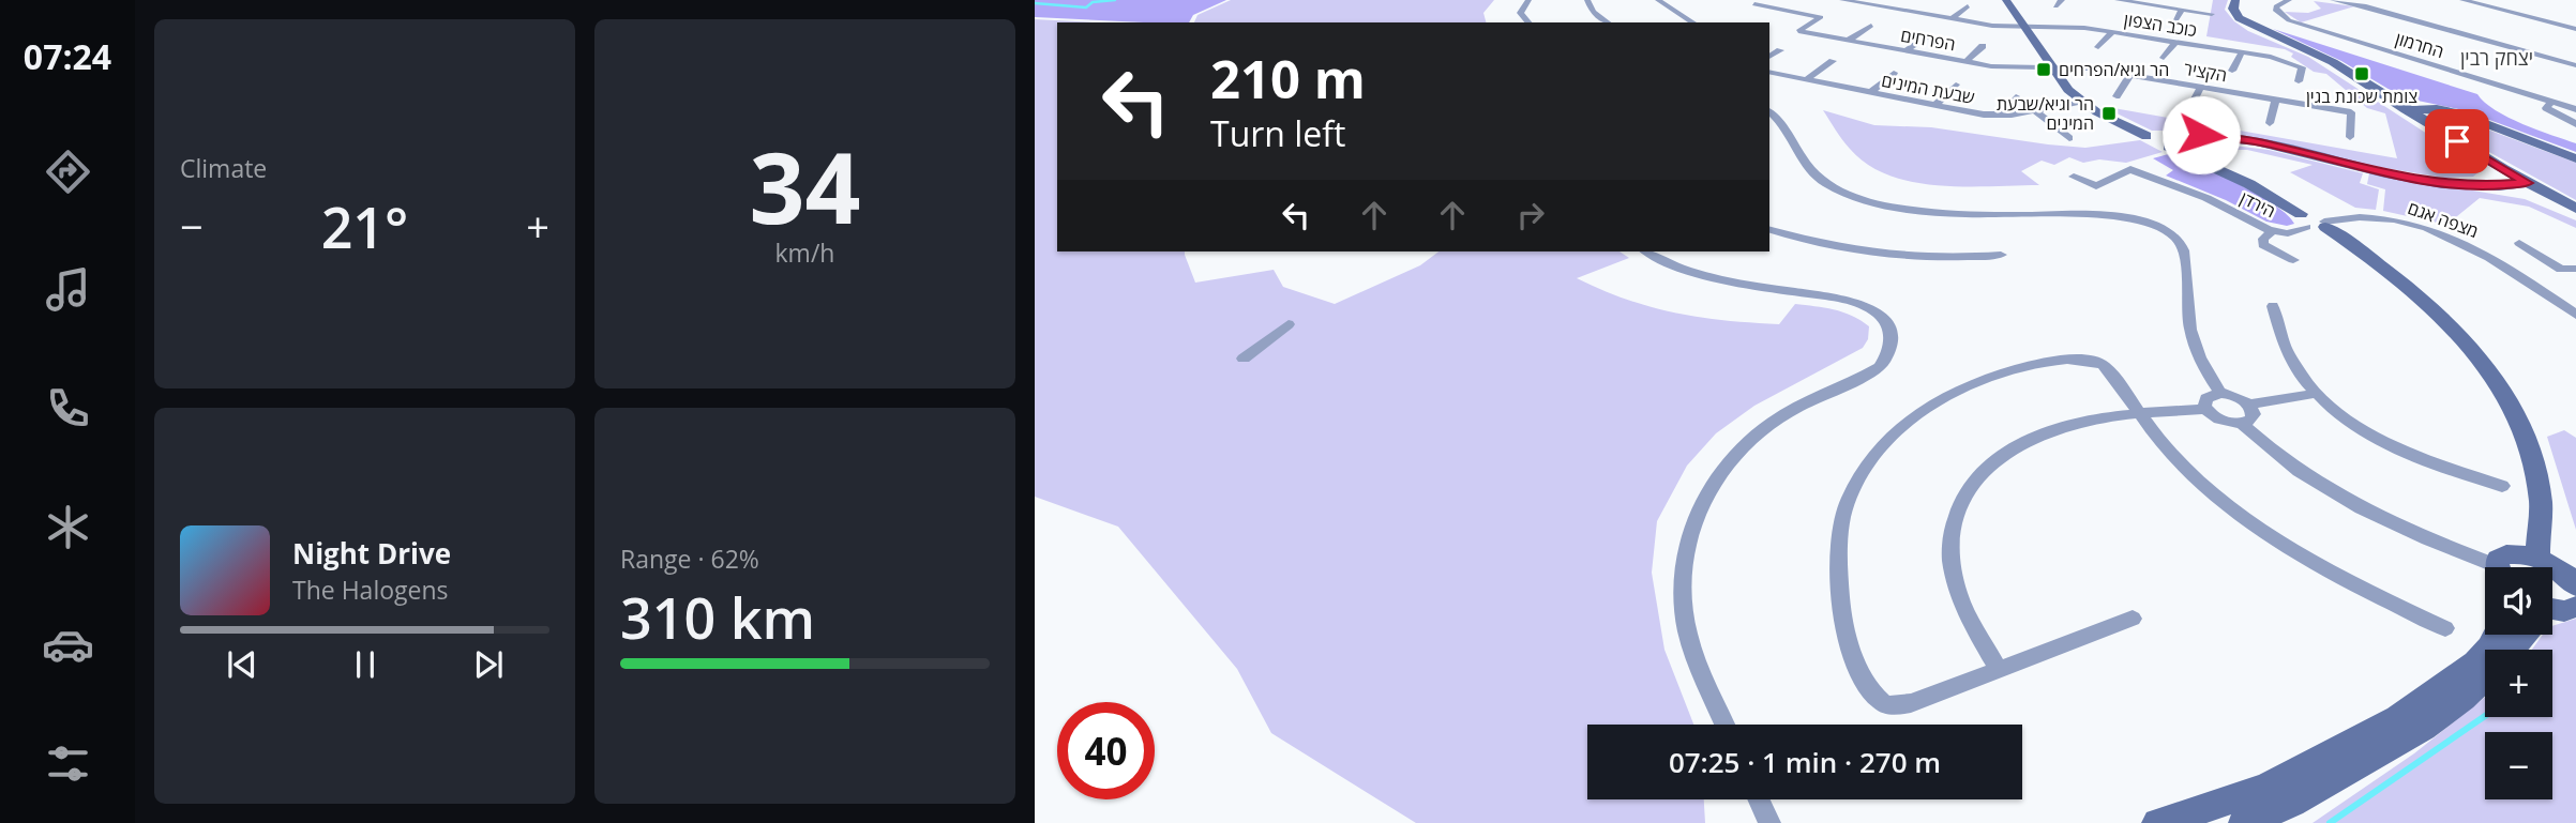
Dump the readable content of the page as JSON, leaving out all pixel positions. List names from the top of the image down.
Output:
{
  "streets": {
    "street": [
      "כוכב הצפון",
      "הפרחים",
      "החרמון",
      "הקציר",
      "שבעת המינים",
      "הירדן",
      "מצפה אגם"
    ]
  },
  "crossings": [
    ["הפרחים", "הקציר"],
    ["הירדן", "מצפה אגם"]
  ],
  "districts": ["יצחק רבין"],
  "places": {
    "transit": ["הר וגיא/הפרחים", "צומת שכונת בגין", "הר וגיא/שבעת המינים"]
  },
  "page": {
    "tabs": "07:24",
    "tile": [
      "Climate",
      ["34", "km/h"],
      ["Range · 62%", "310 km"]
    ],
    "turn": ["210 m", "Turn left"],
    "heat": ["−", "21°", "+"],
    "song": ["Night Drive", "The Halogens"],
    "map_buttons": ["+", "−"],
    "limit": "40",
    "trip": "07:25 · 1 min · 270 m"
  }
}
